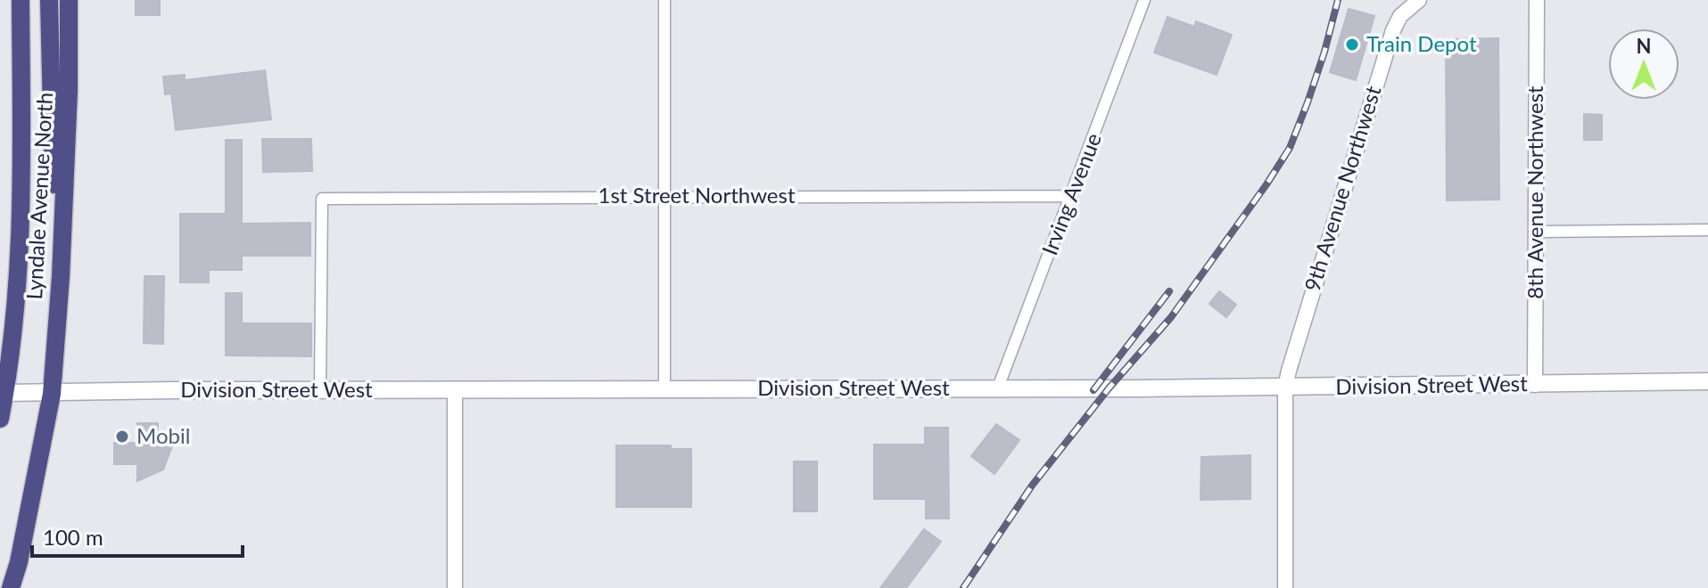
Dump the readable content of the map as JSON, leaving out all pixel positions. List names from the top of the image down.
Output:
{
  "streets": {
    "highway": ["Lyndale Avenue North"],
    "main road": ["Division Street West"],
    "street": [
      "9th Avenue Northwest",
      "8th Avenue Northwest",
      "Irving Avenue",
      "1st Street Northwest"
    ]
  },
  "crossings": [
    ["9th Avenue Northwest", "Division Street West"],
    ["8th Avenue Northwest", "Division Street West"],
    ["Irving Avenue", "1st Street Northwest"],
    ["Irving Avenue", "Division Street West"],
    ["Lyndale Avenue North", "Division Street West"],
    ["1st Street Northwest", "Division Street West"]
  ],
  "places": ["Train Depot", "Mobil"],
  "scale_bar": "100 m",
  "north": "top"
}
